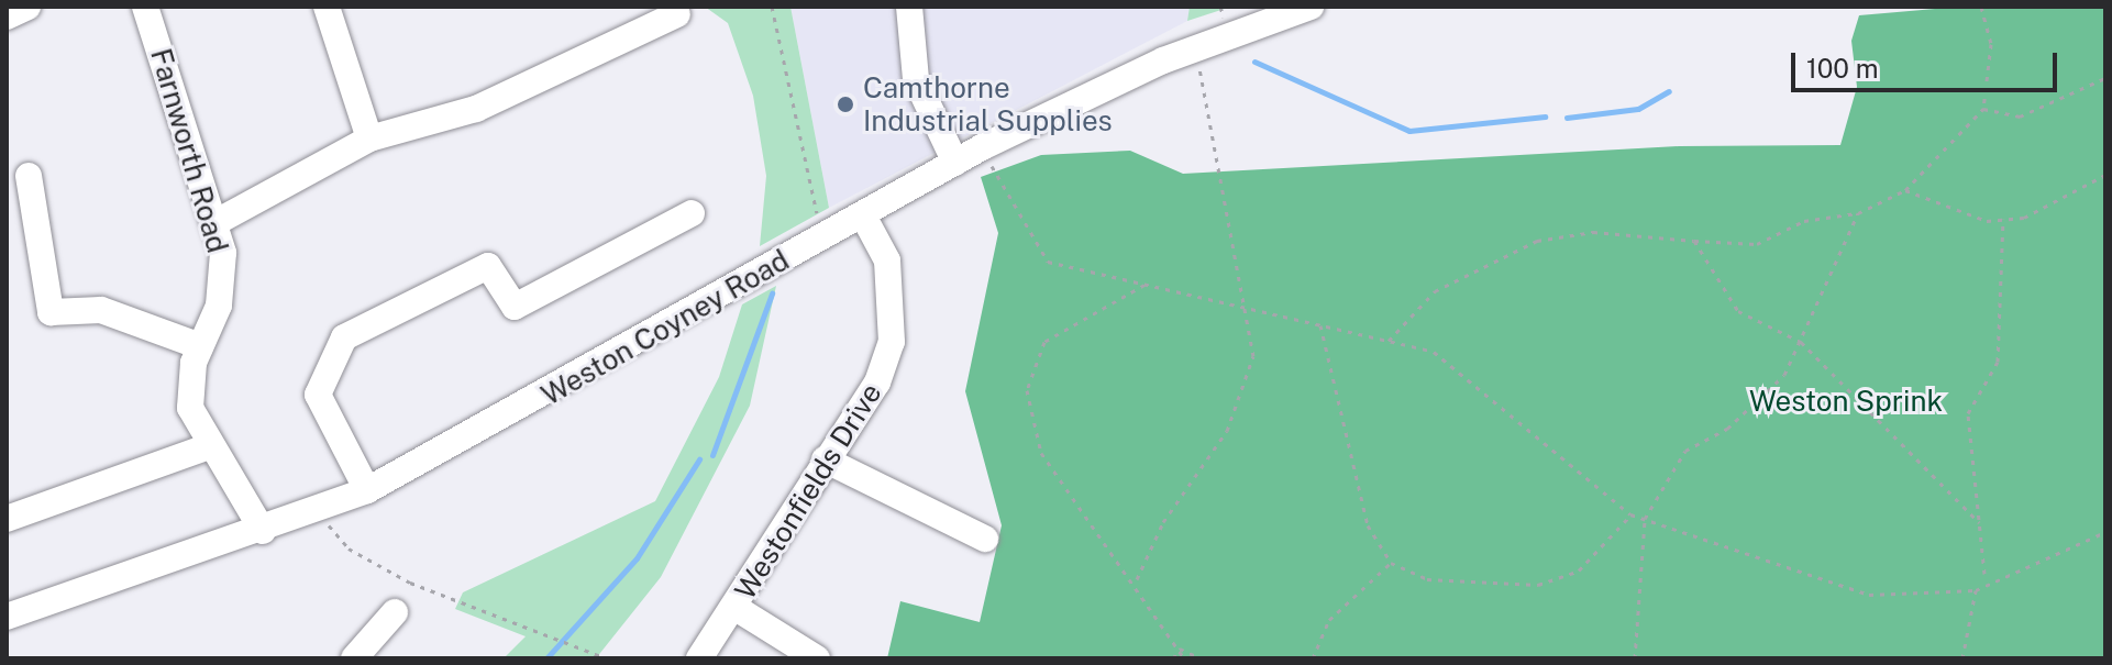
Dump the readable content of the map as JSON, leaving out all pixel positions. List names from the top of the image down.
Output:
{
  "streets": {
    "street": ["Farnworth Road", "Weston Coyney Road", "Westonfields Drive"]
  },
  "crossings": [
    ["Farnworth Road", "Weston Coyney Road"],
    ["Weston Coyney Road", "Westonfields Drive"]
  ],
  "parks": ["Weston Sprink"],
  "places": ["Camthorne Industrial Supplies"],
  "scale_bar": "100 m"
}
